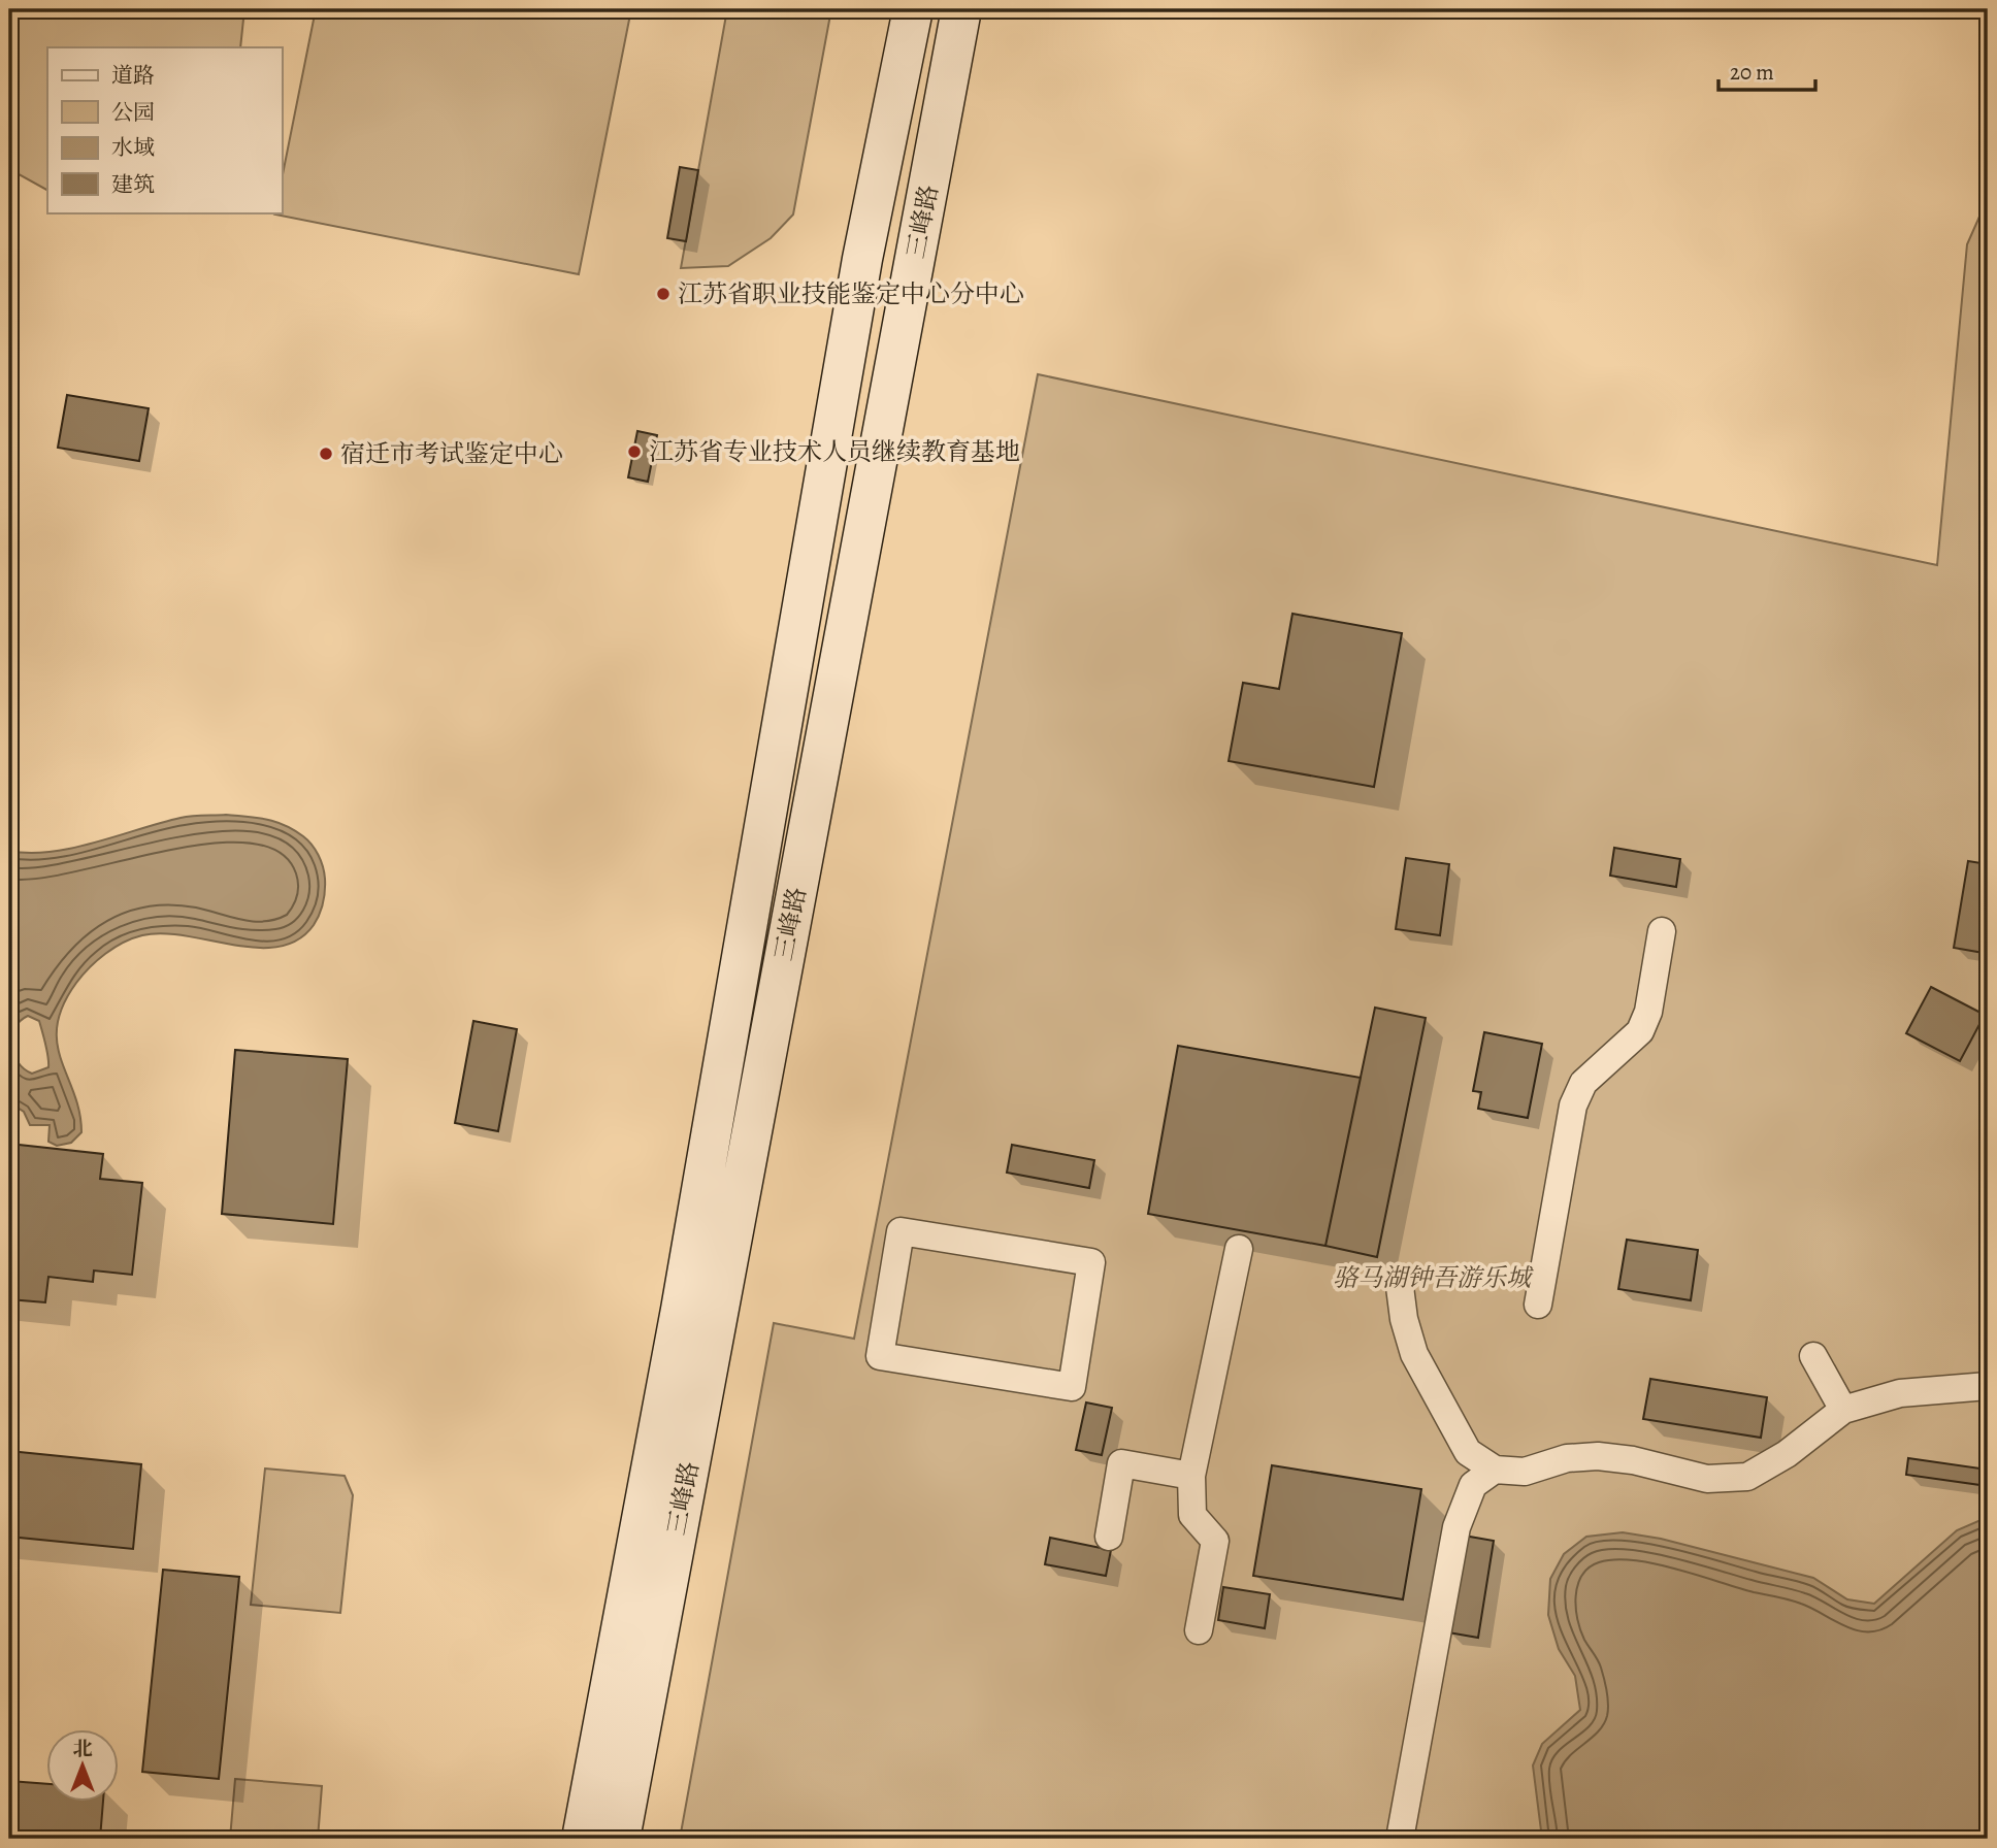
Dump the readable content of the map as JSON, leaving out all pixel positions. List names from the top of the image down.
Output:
{
  "streets": {
    "main road": ["三峰路"]
  },
  "parks": ["骆马湖钟吾游乐城"],
  "places": ["江苏省职业技能鉴定中心分中心", "江苏省专业技术人员继续教育基地", "宿迁市考试鉴定中心"],
  "legend": [
    "道路",
    "公园",
    "水域",
    "建筑"
  ],
  "scale_bar": "20 m",
  "north": "top"
}
